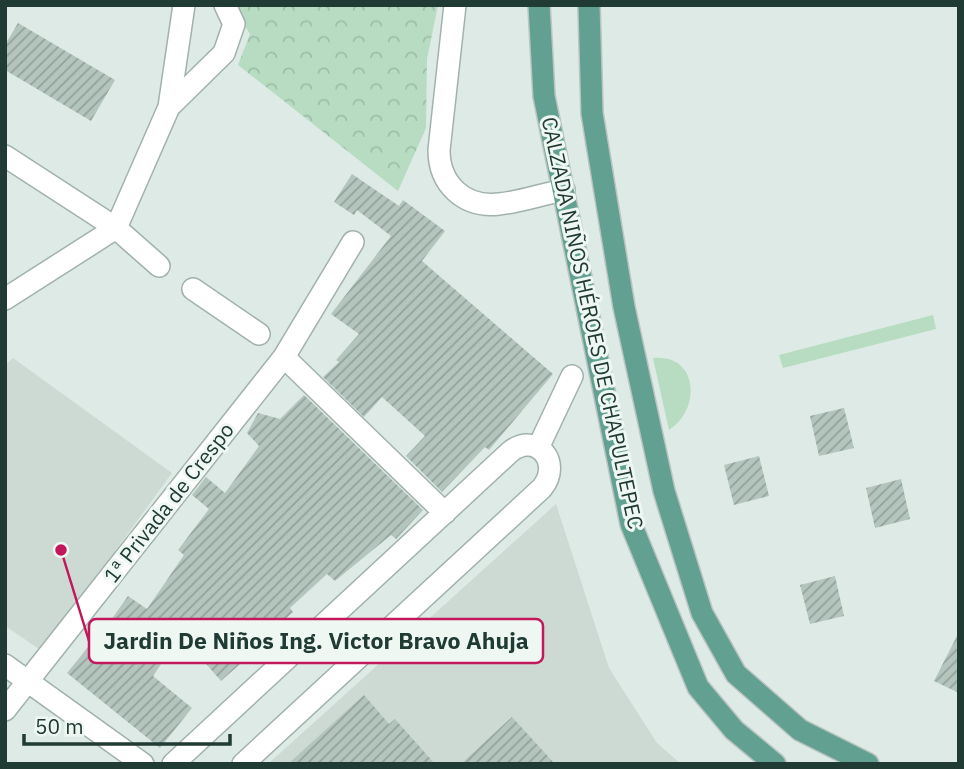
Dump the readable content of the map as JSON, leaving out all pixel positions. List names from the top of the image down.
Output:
{
  "streets": {
    "main road": ["CALZADA NIÑOS HÉROES DE CHAPULTEPEC"],
    "street": ["1ª Privada de Crespo"]
  },
  "places": ["Jardin De Niños Ing. Victor Bravo Ahuja"],
  "scale_bar": "50 m"
}
